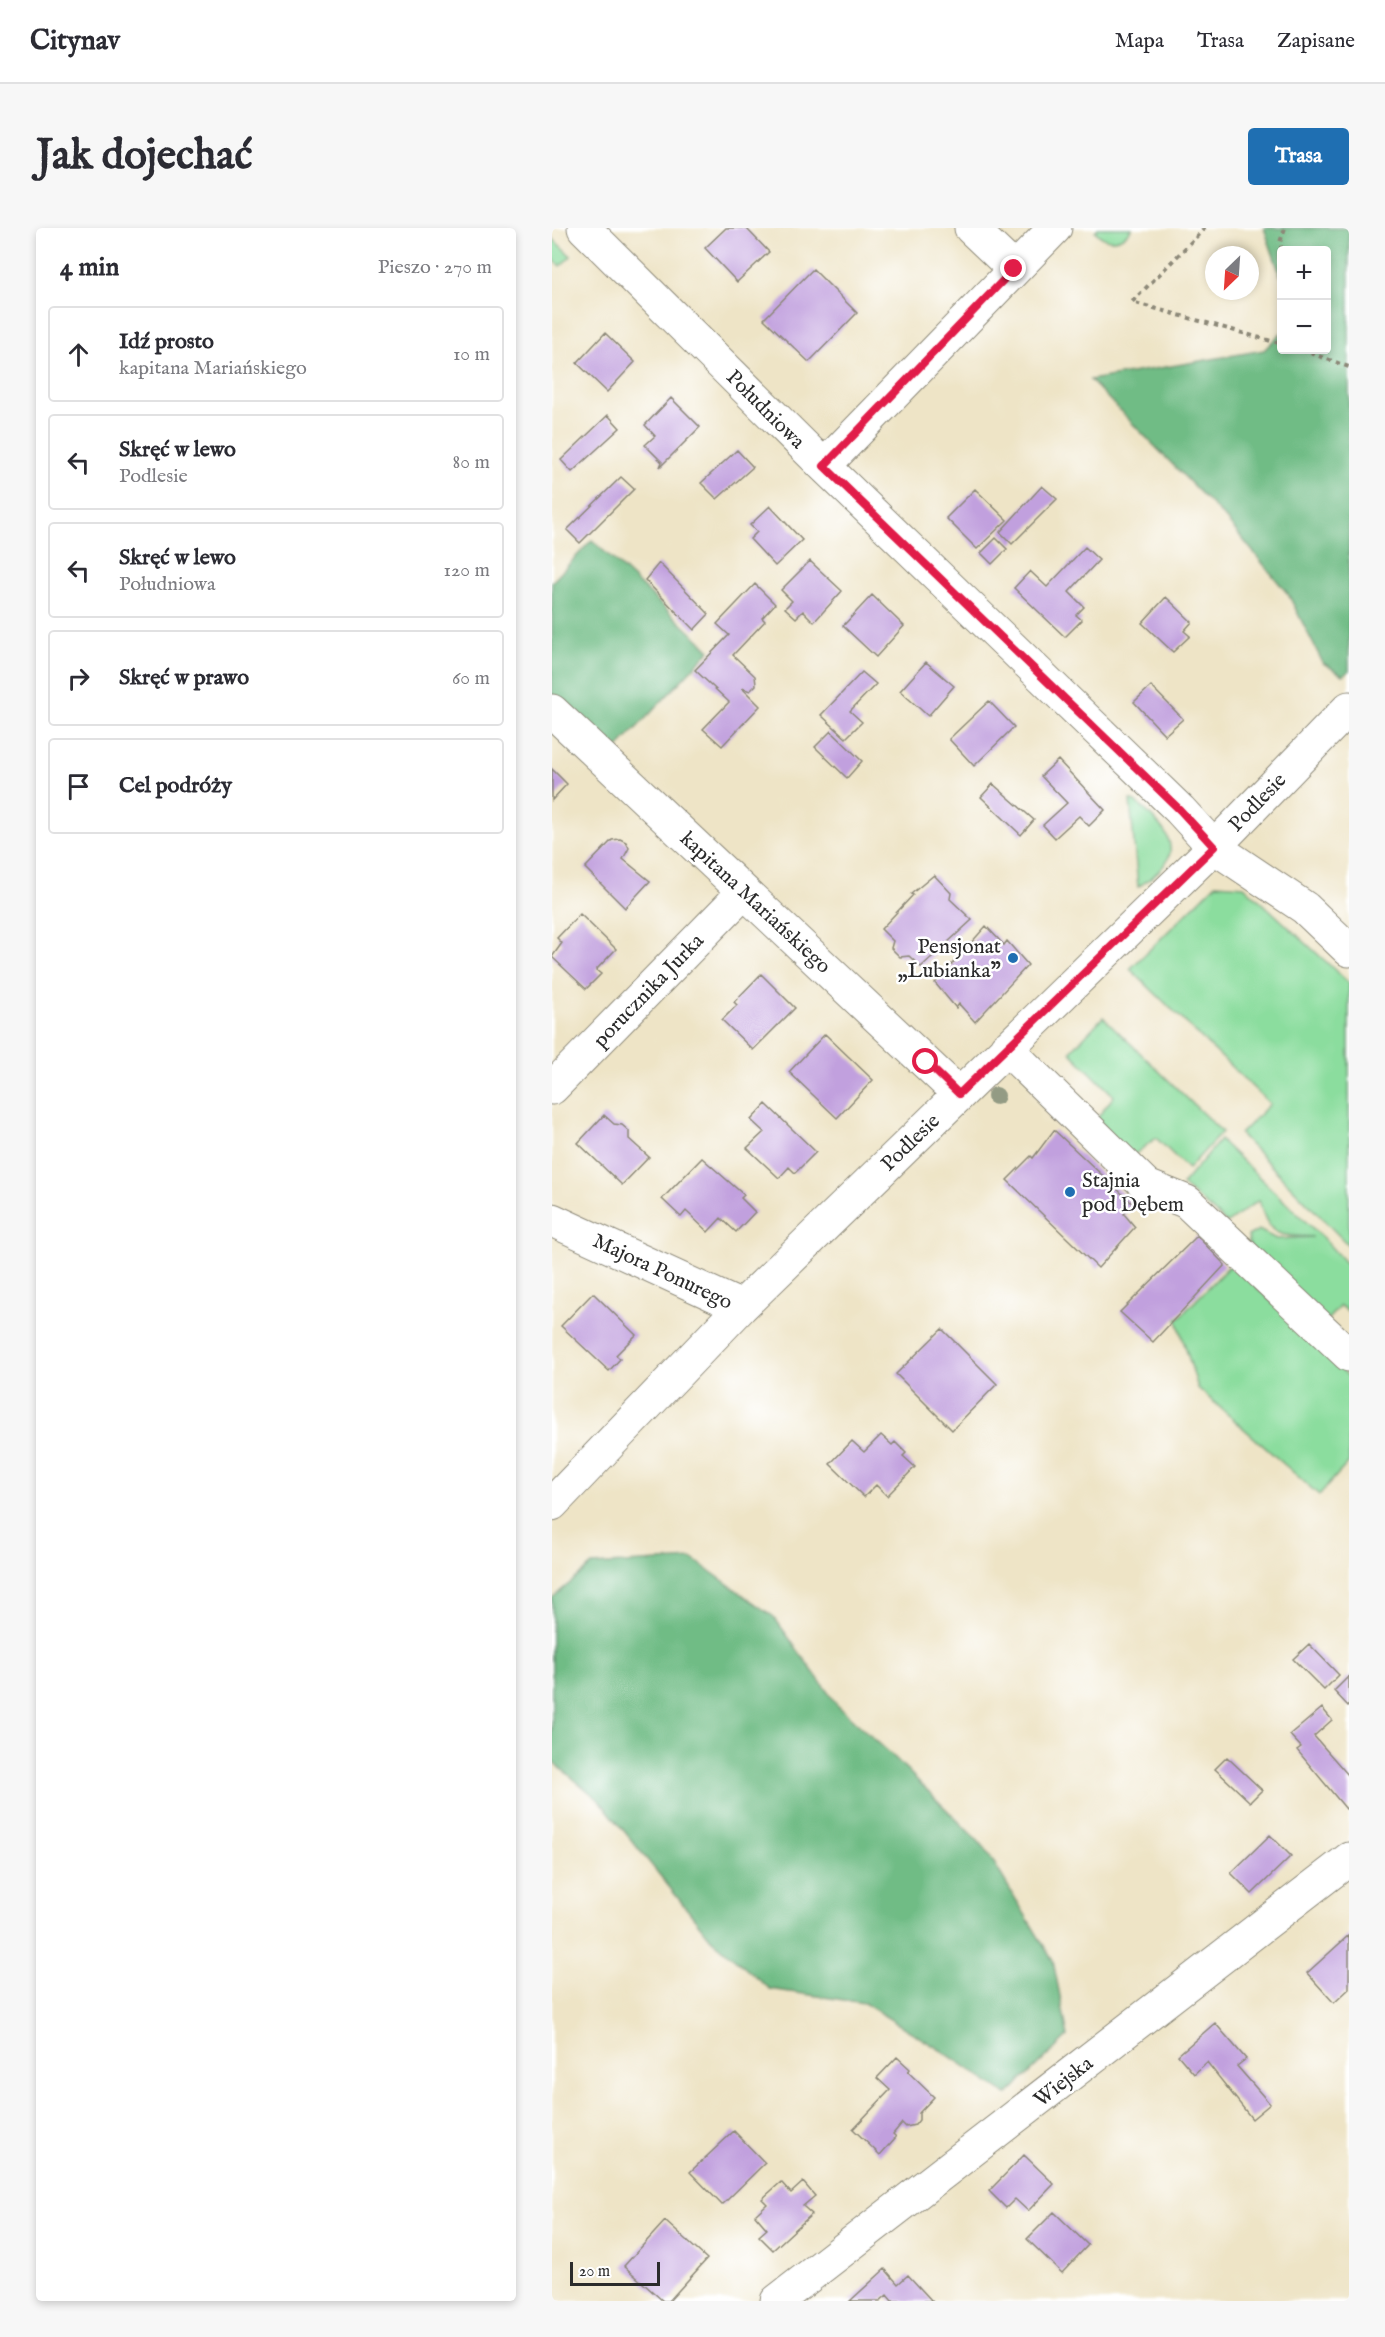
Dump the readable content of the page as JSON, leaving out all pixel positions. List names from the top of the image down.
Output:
{
  "streets": {
    "street": [
      "Południowa",
      "Podlesie",
      "kapitana Mariańskiego",
      "porucznika Jurka",
      "Majora Ponurego",
      "Wiejska"
    ]
  },
  "crossings": [
    ["Południowa", "Podlesie"],
    ["Podlesie", "kapitana Mariańskiego"],
    ["Podlesie", "Majora Ponurego"],
    ["kapitana Mariańskiego", "porucznika Jurka"]
  ],
  "places": ["Pensjonat „Lubianka”", "Stajnia pod Dębem"],
  "scale_bar": "20 m",
  "north": "bottom left",
  "page": {
    "header": "Citynav",
    "nav": ["Mapa", "Trasa", "Zapisane"],
    "buttons": "Trasa",
    "title": "Jak dojechać",
    "heading": ["4 min", "Pieszo · 270 m"],
    "map_buttons": ["+", "−"],
    "list": [
      ["Idź prosto", "kapitana Mariańskiego", "10 m"],
      ["Skręć w lewo", "Podlesie", "80 m"],
      ["Skręć w lewo", "Południowa", "120 m"],
      ["Skręć w prawo", "60 m"],
      "Cel podróży"
    ],
    "scale": "20 m"
  }
}
